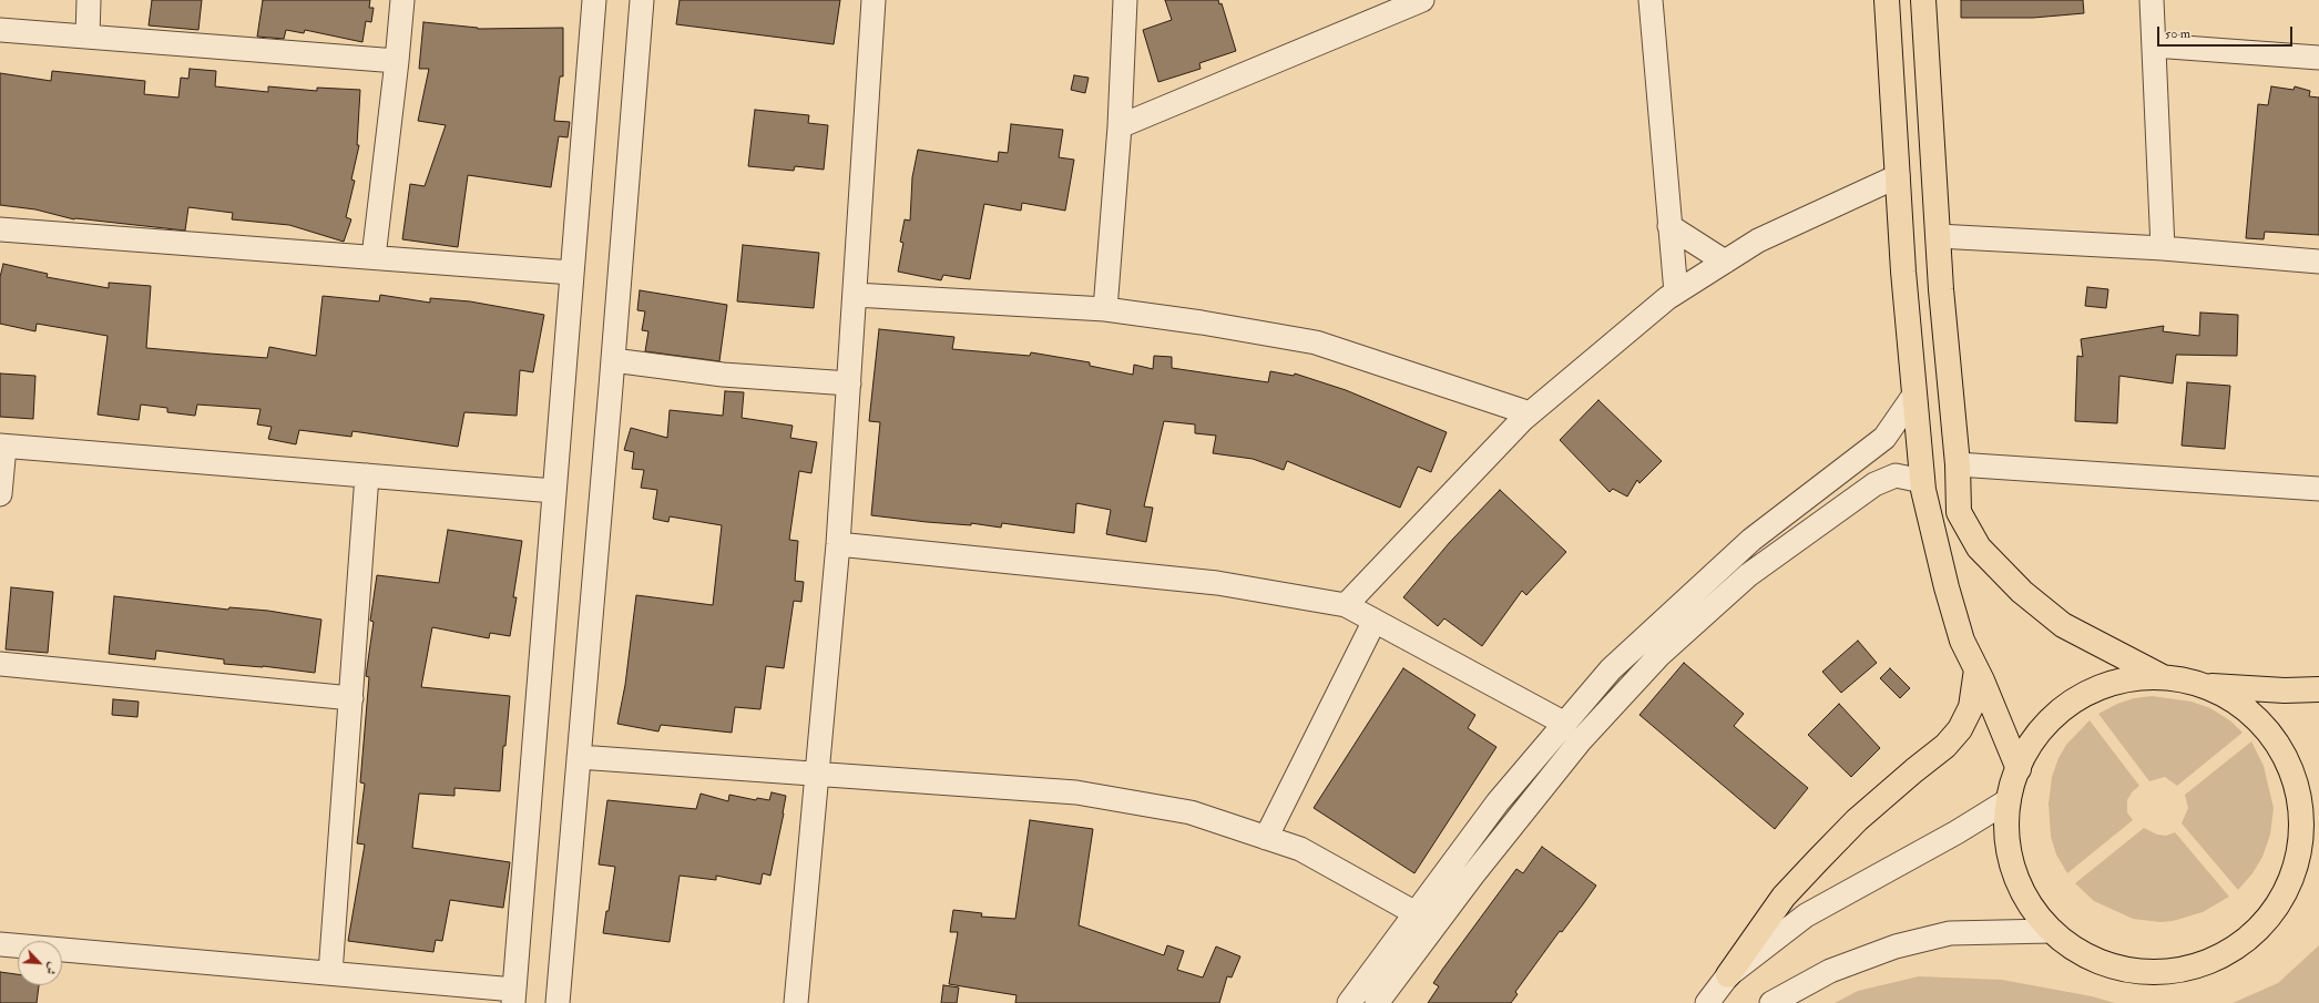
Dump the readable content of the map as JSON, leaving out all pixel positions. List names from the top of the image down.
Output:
{
  "scale_bar": "50 m",
  "north": "bottom right"
}
